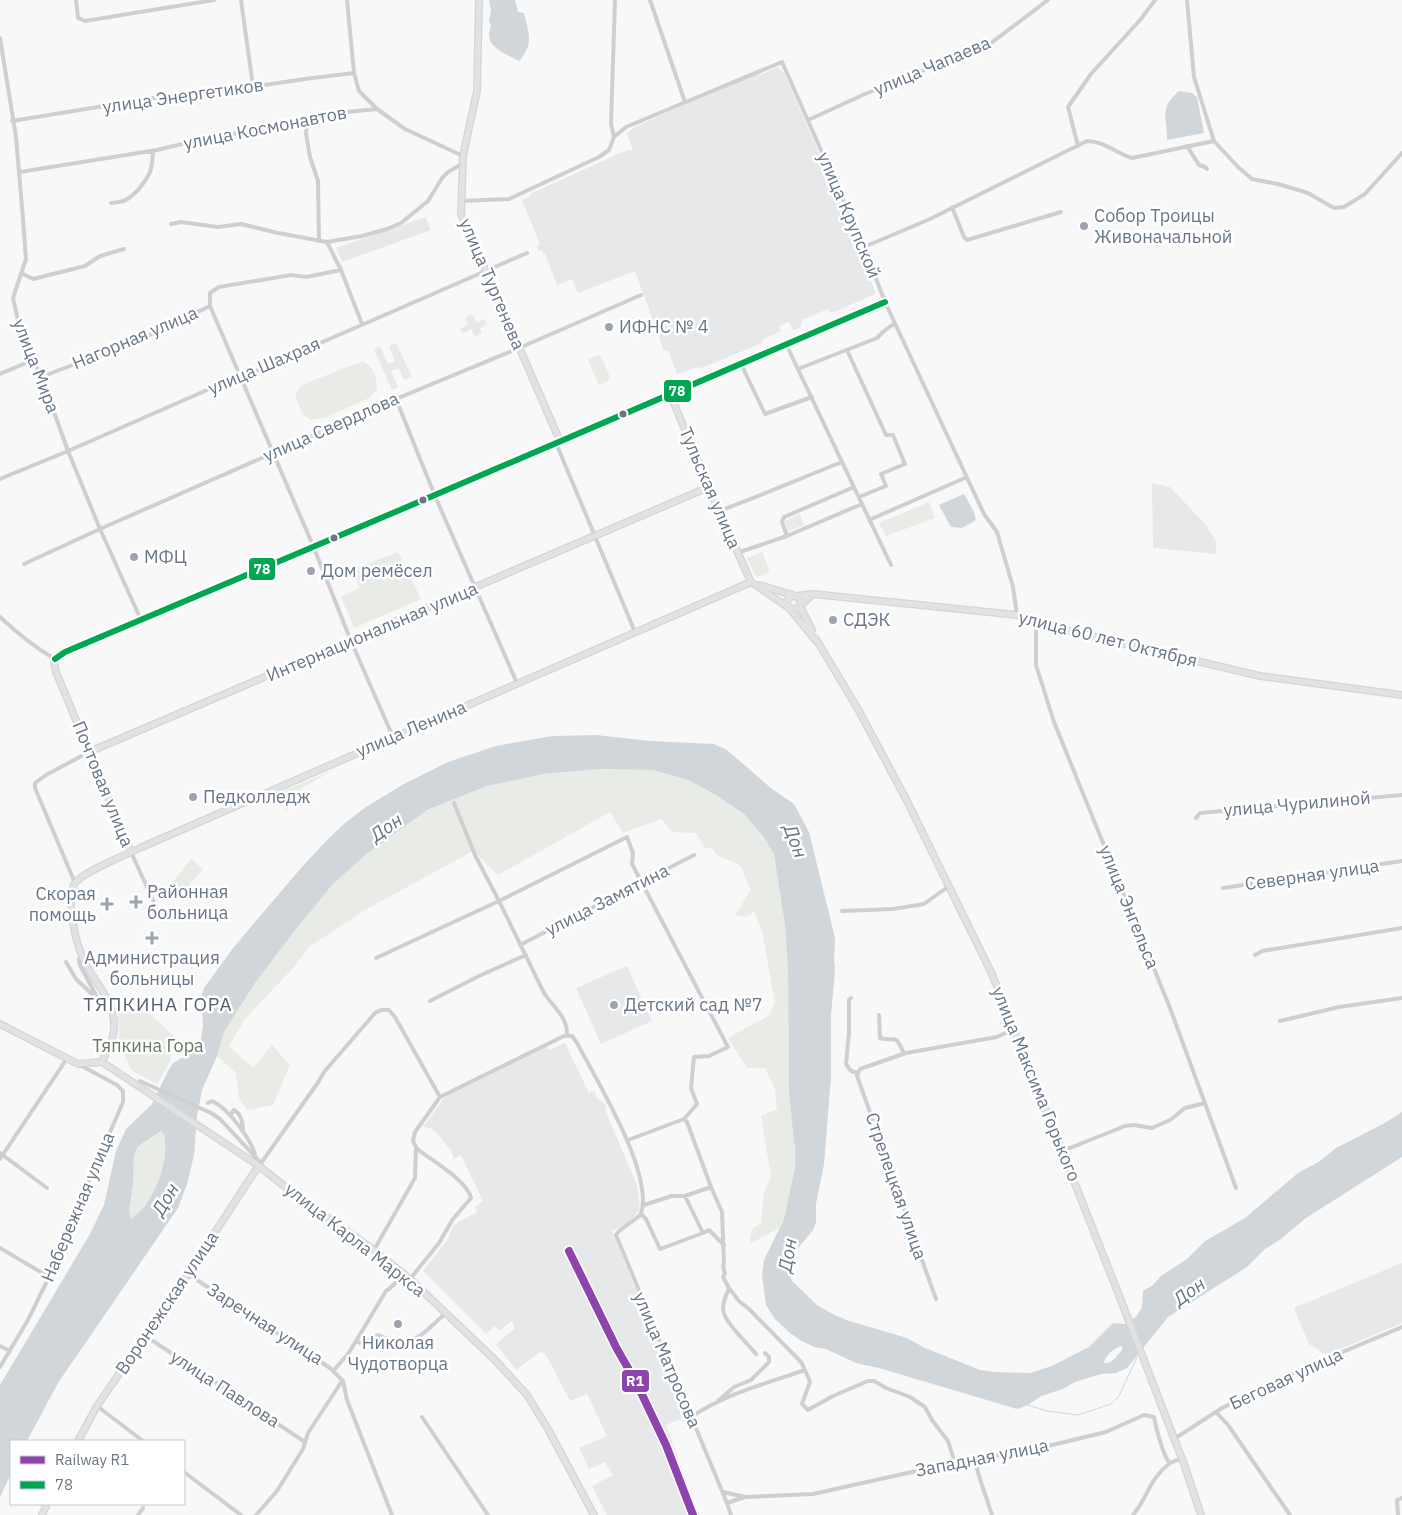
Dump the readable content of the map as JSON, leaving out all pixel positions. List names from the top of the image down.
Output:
{
  "streets": {
    "main road": [
      "улица Тургенева",
      "Тульская улица",
      "Интернациональная улица",
      "улица 60 лет Октября",
      "улица Ленина",
      "Почтовая улица",
      "улица Максима Горького",
      "улица Карла Маркса",
      "Воронежская улица"
    ],
    "street": [
      "улица Чапаева",
      "улица Энергетиков",
      "улица Космонавтов",
      "улица Крупской",
      "Нагорная улица",
      "улица Мира",
      "улица Шахрая",
      "улица Свердлова",
      "улица Чурилиной",
      "Северная улица",
      "улица Замятина",
      "улица Энгельса",
      "Стрелецкая улица",
      "Набережная улица",
      "Заречная улица",
      "улица Матросова",
      "Беговая улица",
      "улица Павлова",
      "Западная улица"
    ]
  },
  "crossings": [
    ["улица Чапаева", "улица Крупской"],
    ["улица Энергетиков", "улица Мира"],
    ["улица Космонавтов", "улица Мира"],
    ["улица Крупской", "улица 60 лет Октября"],
    ["улица Тургенева", "улица Шахрая"],
    ["улица Тургенева", "улица Свердлова"],
    ["улица Тургенева", "Интернациональная улица"],
    ["улица Тургенева", "улица Ленина"],
    ["Нагорная улица", "улица Мира"],
    ["улица Мира", "улица Шахрая"],
    ["улица Мира", "улица Свердлова"],
    ["Тульская улица", "Интернациональная улица"],
    ["Тульская улица", "улица Ленина"],
    ["Интернациональная улица", "улица Ленина"],
    ["Интернациональная улица", "Почтовая улица"],
    ["улица 60 лет Октября", "улица Энгельса"],
    ["улица 60 лет Октября", "улица Максима Горького"],
    ["улица Ленина", "Почтовая улица"],
    ["улица Максима Горького", "Беговая улица"],
    ["улица Карла Маркса", "Воронежская улица"],
    ["Воронежская улица", "Заречная улица"],
    ["Воронежская улица", "улица Павлова"]
  ],
  "districts": ["ТЯПКИНА ГОРА"],
  "water": ["Дон"],
  "parks": ["Тяпкина Гора"],
  "places": {
    "other": [
      "Собор Троицы Живоначальной",
      "ИФНС № 4",
      "МФЦ",
      "Дом ремёсел",
      "СДЭК",
      "Педколледж",
      "Детский сад №7",
      "Николая Чудотворца"
    ],
    "health": ["Районная больница", "Скорая помощь", "Администрация больницы"]
  },
  "lines": ["transit line 78", "rail line R1"],
  "legend": ["Railway R1", "78"]
}
